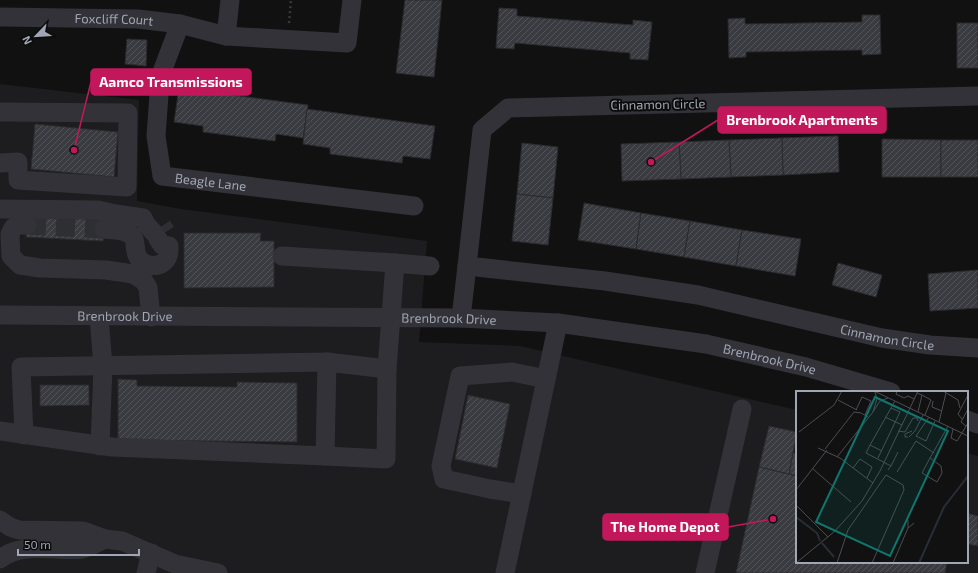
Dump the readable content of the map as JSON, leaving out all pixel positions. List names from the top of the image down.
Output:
{
  "streets": {
    "street": [
      "Foxcliff Court",
      "Cinnamon Circle",
      "Beagle Lane",
      "Brenbrook Drive"
    ]
  },
  "crossings": [
    ["Foxcliff Court", "Beagle Lane"],
    ["Cinnamon Circle", "Brenbrook Drive"]
  ],
  "places": ["Aamco Transmissions", "Brenbrook Apartments", "The Home Depot"],
  "scale_bar": "50 m",
  "north": "bottom left"
}
